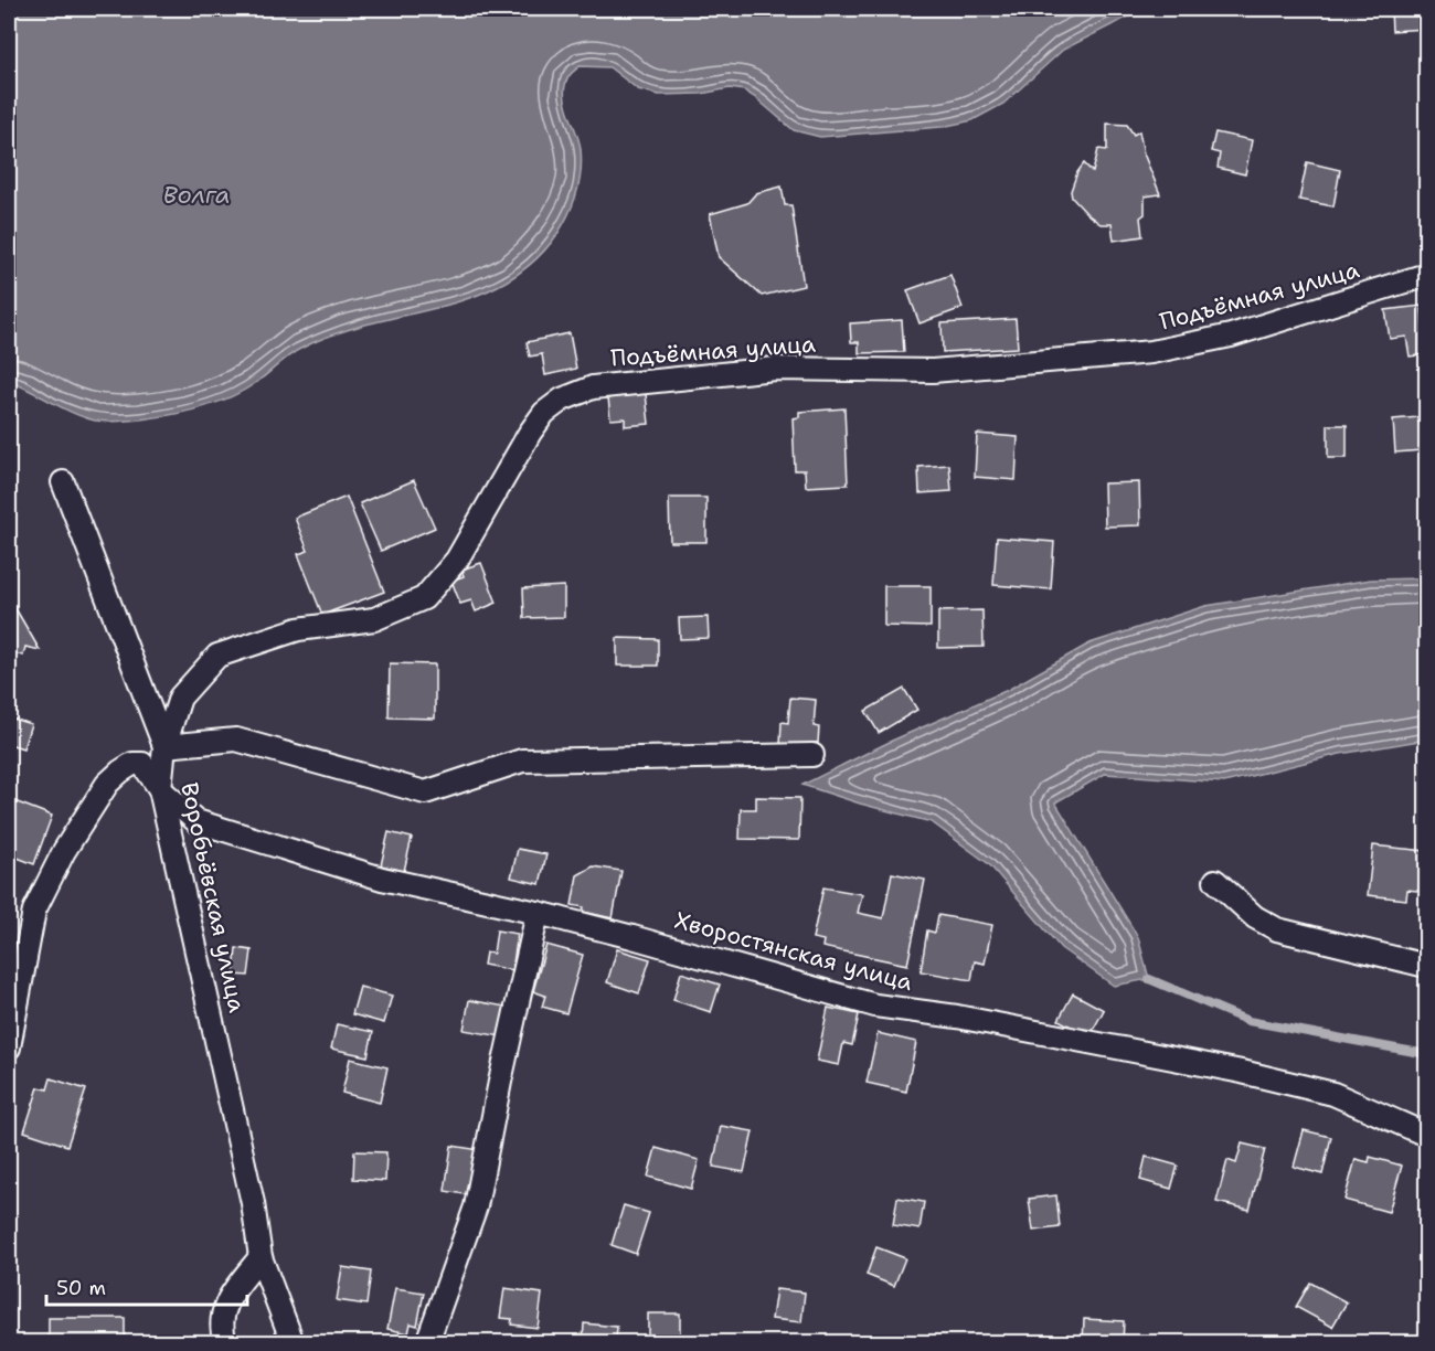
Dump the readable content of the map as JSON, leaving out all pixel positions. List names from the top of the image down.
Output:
{
  "streets": {
    "street": ["Подъёмная улица", "Воробьёвская улица", "Хворостянская улица"]
  },
  "crossings": [
    ["Подъёмная улица", "Воробьёвская улица"],
    ["Воробьёвская улица", "Хворостянская улица"]
  ],
  "water": ["Волга"],
  "scale_bar": "50 m"
}
